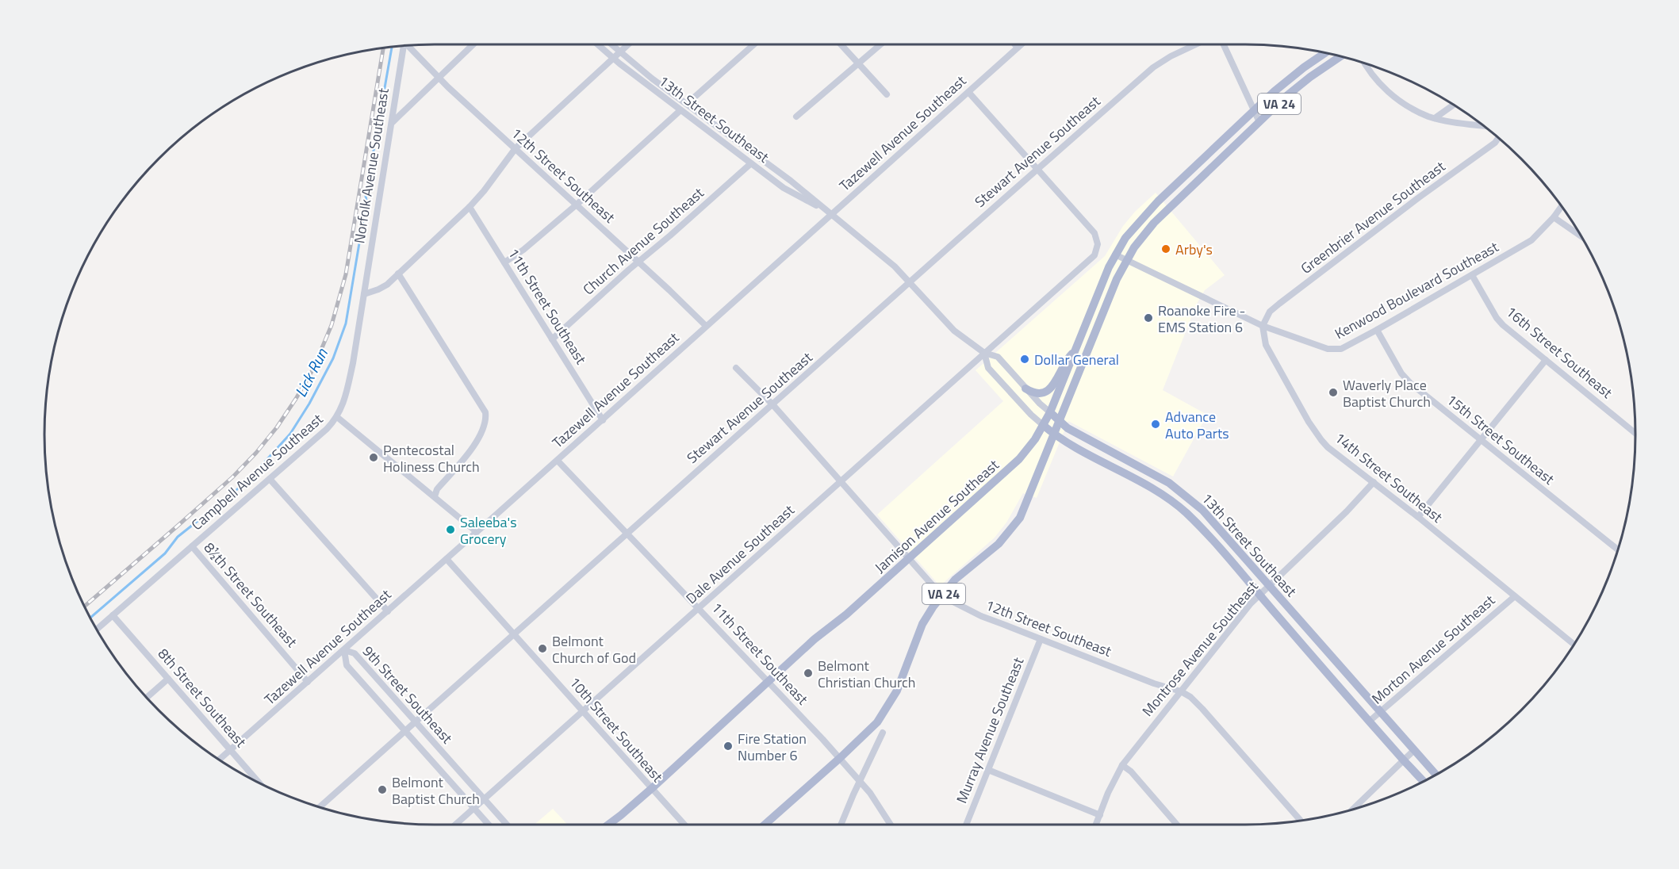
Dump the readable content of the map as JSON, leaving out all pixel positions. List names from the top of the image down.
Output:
{
  "streets": {
    "main road": ["VA 24", "13th Street Southeast", "Jamison Avenue Southeast"],
    "street": [
      "Tazewell Avenue Southeast",
      "Stewart Avenue Southeast",
      "Norfolk Avenue Southeast",
      "12th Street Southeast",
      "Greenbrier Avenue Southeast",
      "Church Avenue Southeast",
      "Kenwood Boulevard Southeast",
      "11th Street Southeast",
      "16th Street Southeast",
      "15th Street Southeast",
      "Campbell Avenue Southeast",
      "14th Street Southeast",
      "Dale Avenue Southeast",
      "8½th Street Southeast",
      "Montrose Avenue Southeast",
      "Morton Avenue Southeast",
      "9th Street Southeast",
      "8th Street Southeast",
      "10th Street Southeast",
      "Murray Avenue Southeast"
    ]
  },
  "crossings": [
    ["VA 24", "13th Street Southeast"],
    ["VA 24", "12th Street Southeast"],
    ["VA 24", "11th Street Southeast"],
    ["VA 24", "Jamison Avenue Southeast"],
    ["13th Street Southeast", "Tazewell Avenue Southeast"],
    ["13th Street Southeast", "Stewart Avenue Southeast"],
    ["13th Street Southeast", "Church Avenue Southeast"],
    ["13th Street Southeast", "Jamison Avenue Southeast"],
    ["13th Street Southeast", "Dale Avenue Southeast"],
    ["13th Street Southeast", "Montrose Avenue Southeast"],
    ["13th Street Southeast", "Morton Avenue Southeast"],
    ["Tazewell Avenue Southeast", "12th Street Southeast"],
    ["Tazewell Avenue Southeast", "11th Street Southeast"],
    ["Tazewell Avenue Southeast", "8½th Street Southeast"],
    ["Tazewell Avenue Southeast", "9th Street Southeast"],
    ["Tazewell Avenue Southeast", "8th Street Southeast"],
    ["Tazewell Avenue Southeast", "10th Street Southeast"],
    ["Stewart Avenue Southeast", "12th Street Southeast"],
    ["Stewart Avenue Southeast", "11th Street Southeast"],
    ["Stewart Avenue Southeast", "Dale Avenue Southeast"],
    ["Stewart Avenue Southeast", "9th Street Southeast"],
    ["Stewart Avenue Southeast", "10th Street Southeast"],
    ["Norfolk Avenue Southeast", "Campbell Avenue Southeast"],
    ["12th Street Southeast", "Church Avenue Southeast"],
    ["12th Street Southeast", "Jamison Avenue Southeast"],
    ["12th Street Southeast", "Dale Avenue Southeast"],
    ["12th Street Southeast", "Montrose Avenue Southeast"],
    ["12th Street Southeast", "Murray Avenue Southeast"],
    ["Greenbrier Avenue Southeast", "Kenwood Boulevard Southeast"],
    ["Greenbrier Avenue Southeast", "14th Street Southeast"],
    ["Church Avenue Southeast", "11th Street Southeast"],
    ["Kenwood Boulevard Southeast", "16th Street Southeast"],
    ["Kenwood Boulevard Southeast", "15th Street Southeast"],
    ["Kenwood Boulevard Southeast", "14th Street Southeast"],
    ["11th Street Southeast", "Jamison Avenue Southeast"],
    ["11th Street Southeast", "Dale Avenue Southeast"],
    ["Campbell Avenue Southeast", "8½th Street Southeast"],
    ["Campbell Avenue Southeast", "8th Street Southeast"],
    ["14th Street Southeast", "Montrose Avenue Southeast"],
    ["14th Street Southeast", "Morton Avenue Southeast"],
    ["Jamison Avenue Southeast", "10th Street Southeast"],
    ["Dale Avenue Southeast", "9th Street Southeast"],
    ["Dale Avenue Southeast", "10th Street Southeast"]
  ],
  "water": ["Lick Run"],
  "places": [
    "Arby's",
    "Roanoke Fire - EMS Station 6",
    "Dollar General",
    "Waverly Place Baptist Church",
    "Advance Auto Parts",
    "Pentecostal Holiness Church",
    "Saleeba's Grocery",
    "Belmont Church of God",
    "Belmont Christian Church",
    "Fire Station Number 6",
    "Belmont Baptist Church"
  ]
}
